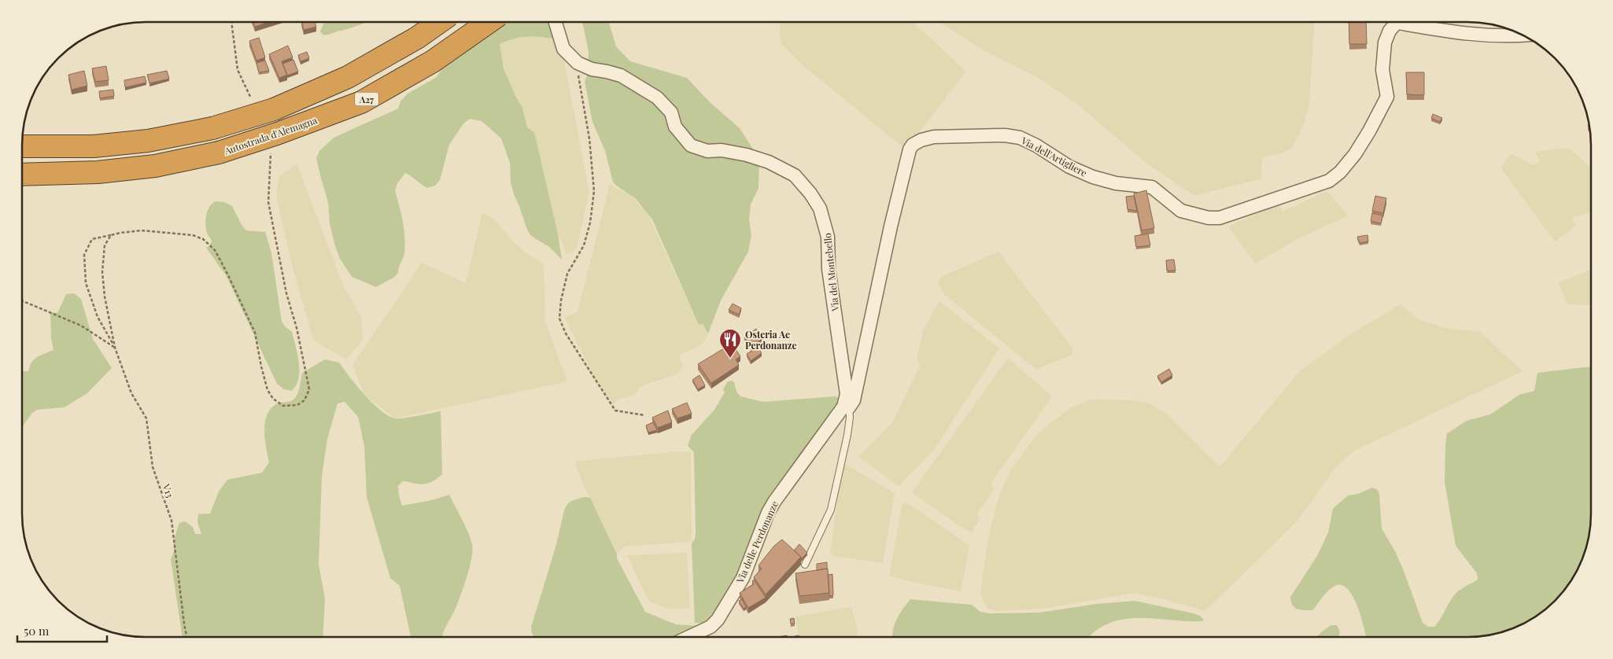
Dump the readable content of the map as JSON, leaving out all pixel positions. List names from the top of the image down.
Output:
{
  "streets": {
    "highway": ["A27", "Autostrada d'Alemagna"],
    "street": ["Via dell'Artigliere", "Via del Montebello", "Via delle Perdonanze"],
    "path": ["V13"]
  },
  "crossings": [
    ["Via dell'Artigliere", "Via del Montebello"],
    ["Via dell'Artigliere", "Via delle Perdonanze"],
    ["Via del Montebello", "Via delle Perdonanze"]
  ],
  "places": {
    "restaurant": ["Osteria Ae Perdonanze"]
  },
  "scale_bar": "50 m"
}
